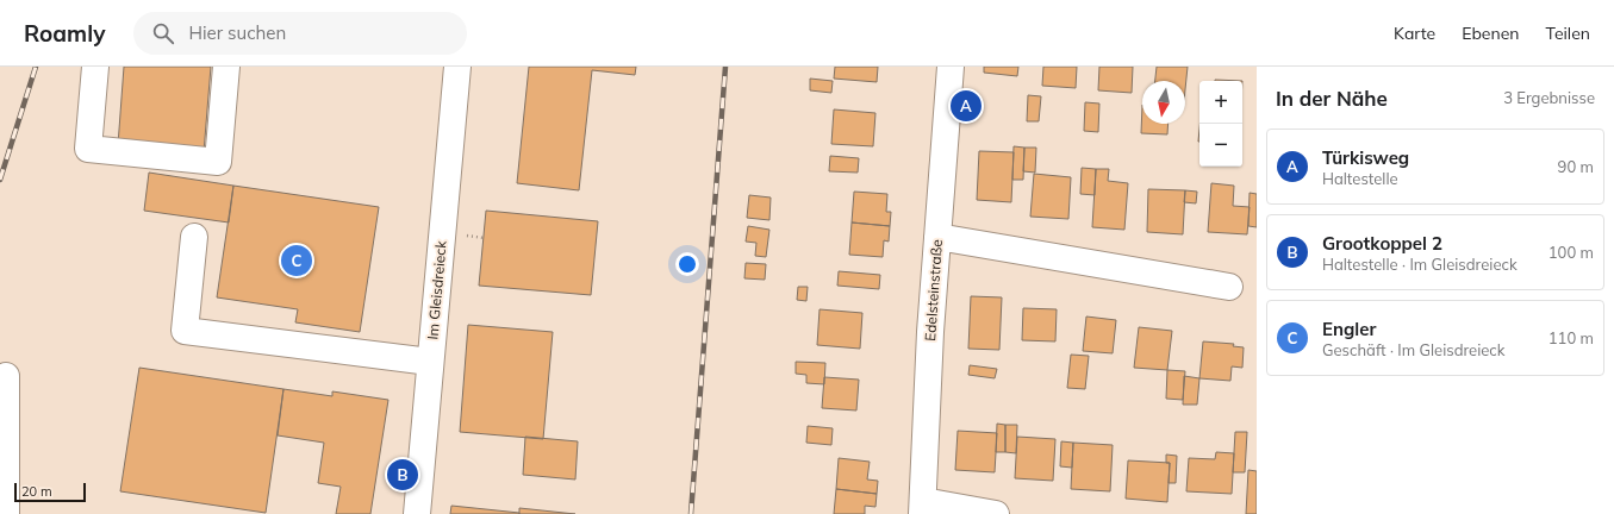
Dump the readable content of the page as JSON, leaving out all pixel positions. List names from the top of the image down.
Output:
{
  "streets": {
    "street": ["Im Gleisdreieck", "Edelsteinstraße"]
  },
  "scale_bar": "20 m",
  "north": "bottom",
  "page": {
    "header": "Roamly",
    "search": "Hier suchen",
    "nav": ["Karte", "Ebenen", "Teilen"],
    "heading": ["In der Nähe", "3 Ergebnisse"],
    "map_buttons": ["+", "−"],
    "pins": ["A", "C", "B"],
    "list": [
      {
        "mark": "A",
        "name": "Türkisweg",
        "note": "Haltestelle",
        "value": "90 m"
      },
      {
        "mark": "B",
        "name": "Grootkoppel 2",
        "note": "Haltestelle · Im Gleisdreieck",
        "value": "100 m"
      },
      {
        "mark": "C",
        "name": "Engler",
        "note": "Geschäft · Im Gleisdreieck",
        "value": "110 m"
      }
    ],
    "scale": "20 m"
  }
}
